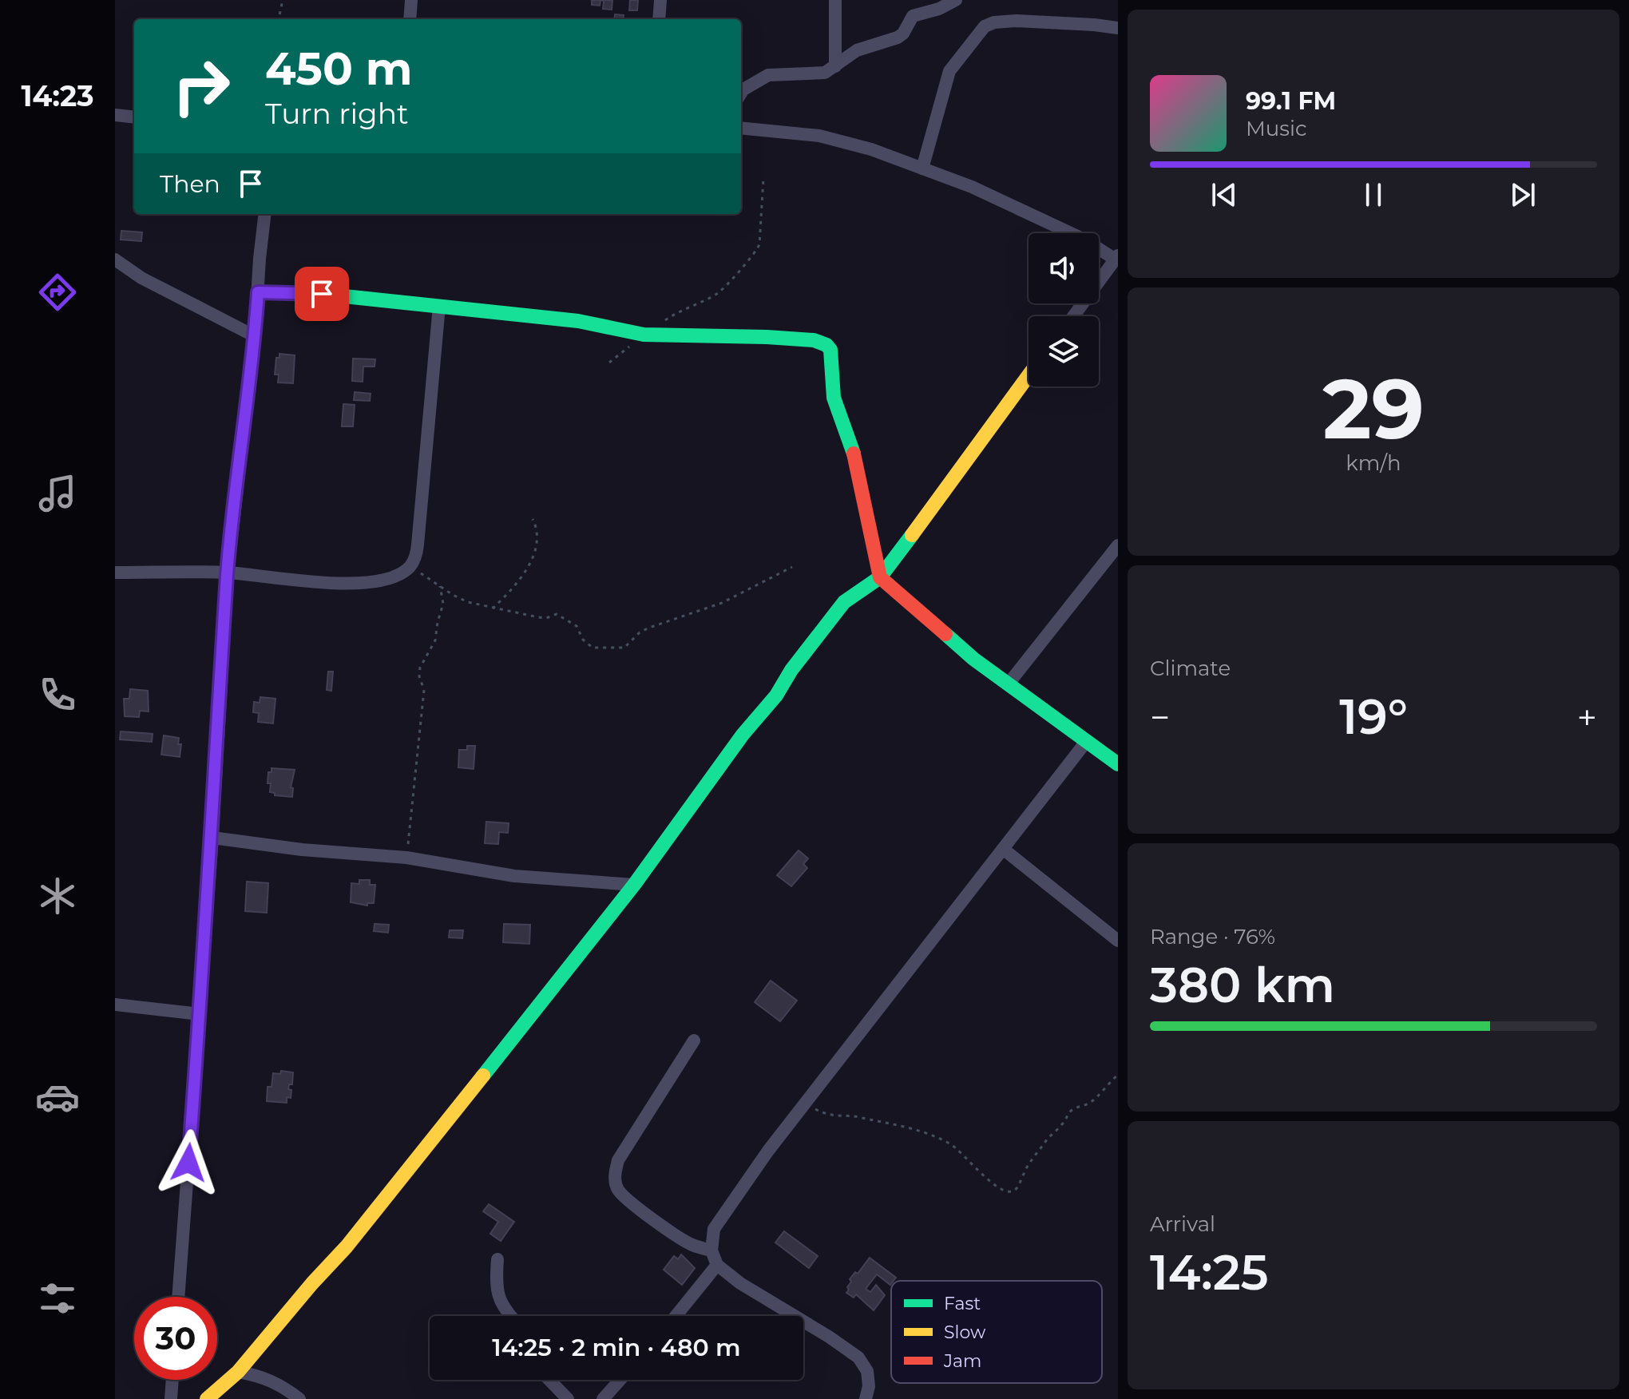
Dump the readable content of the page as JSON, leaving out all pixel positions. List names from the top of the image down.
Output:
{
  "legend": ["Fast", "Slow", "Jam"],
  "page": {
    "tabs": "14:23",
    "turn": ["450 m", "Turn right"],
    "song": ["99.1 FM", "Music"],
    "then": "Then",
    "tile": [
      ["29", "km/h"],
      "Climate",
      ["Range · 76%", "380 km"],
      ["Arrival", "14:25"]
    ],
    "heat": ["−", "19°", "+"],
    "limit": "30",
    "trip": "14:25 · 2 min · 480 m"
  }
}
